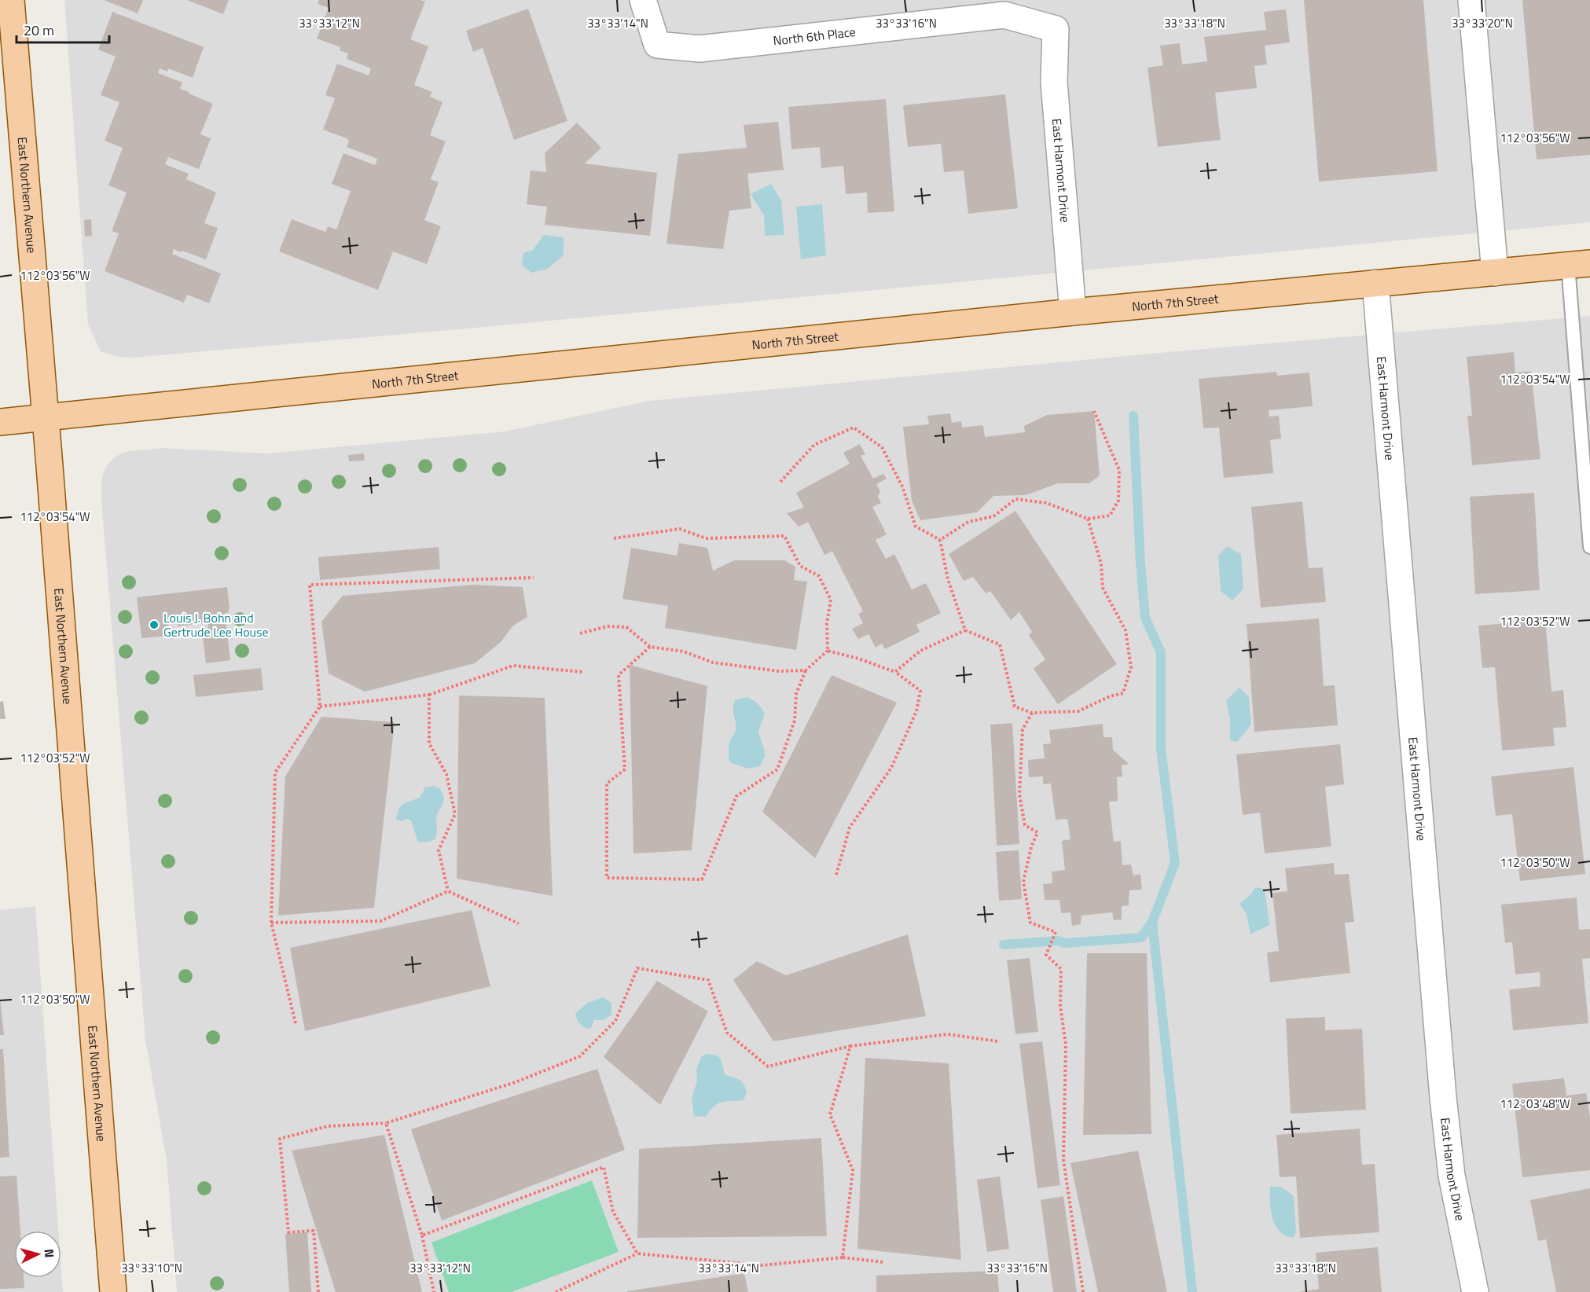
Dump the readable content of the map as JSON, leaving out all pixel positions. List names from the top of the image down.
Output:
{
  "streets": {
    "main road": ["East Northern Avenue", "North 7th Street"],
    "street": ["North 6th Place", "East Harmont Drive"]
  },
  "crossings": [
    ["North 6th Place", "East Harmont Drive"],
    ["East Harmont Drive", "North 7th Street"],
    ["East Northern Avenue", "North 7th Street"]
  ],
  "places": ["Louis J. Bohn and Gertrude Lee House"],
  "scale_bar": "20 m",
  "north": "right",
  "coordinates": [
    "33°33'14\"N",
    "33°33'20\"N",
    "33°33'12\"N",
    "33°33'16\"N",
    "33°33'18\"N",
    "112°03'56\"W",
    "112°03'54\"W",
    "112°03'52\"W",
    "112°03'50\"W",
    "112°03'48\"W",
    "33°33'10\"N"
  ]
}
